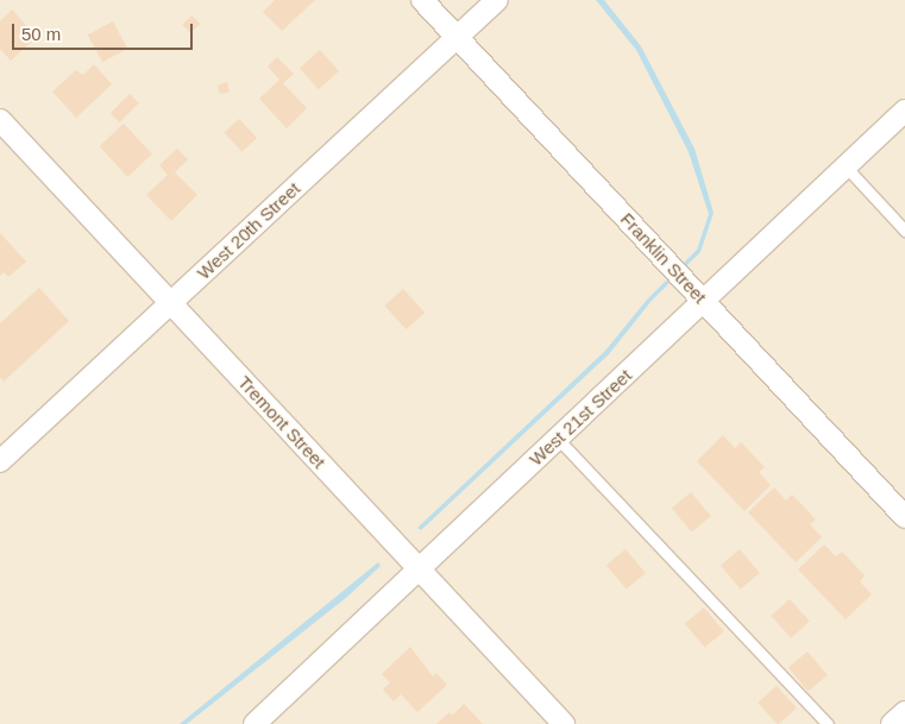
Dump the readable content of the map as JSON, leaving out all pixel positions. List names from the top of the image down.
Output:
{
  "streets": {
    "street": [
      "West 20th Street",
      "Franklin Street",
      "West 21st Street",
      "Tremont Street"
    ]
  },
  "crossings": [
    ["West 20th Street", "Franklin Street"],
    ["West 20th Street", "Tremont Street"],
    ["Franklin Street", "West 21st Street"],
    ["West 21st Street", "Tremont Street"]
  ],
  "scale_bar": "50 m"
}
